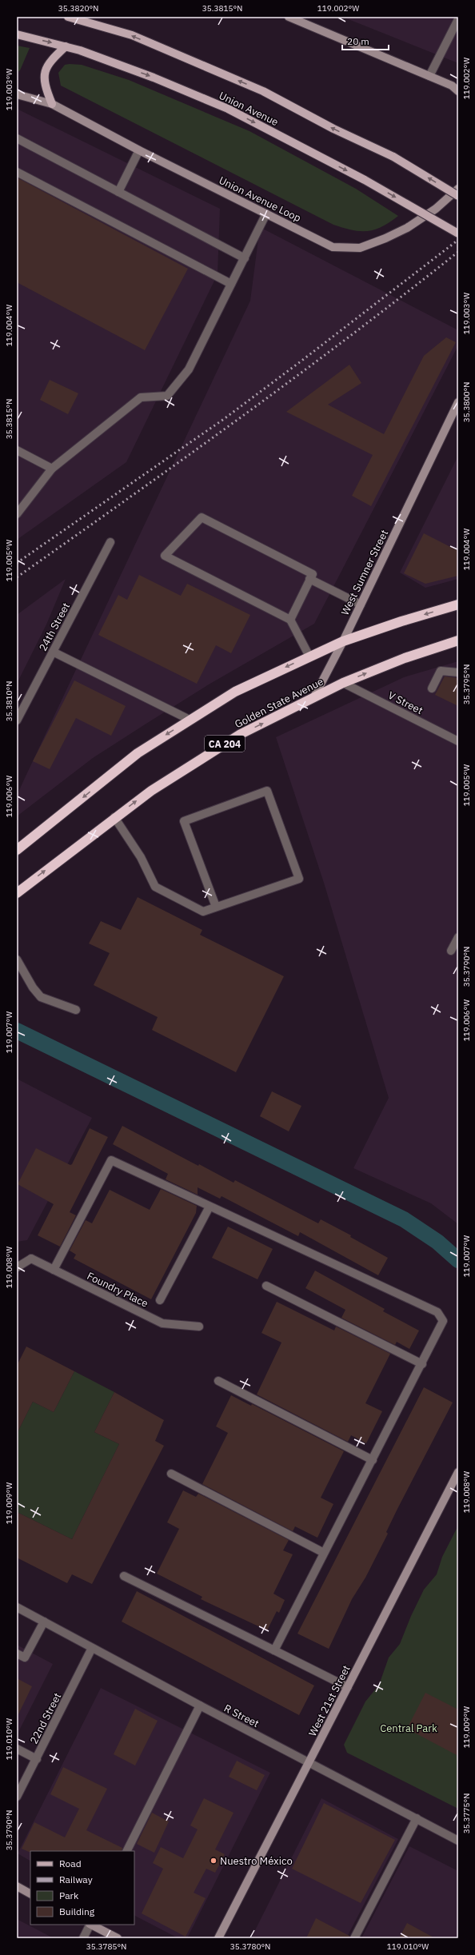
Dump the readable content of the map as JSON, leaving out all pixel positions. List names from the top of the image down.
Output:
{
  "streets": {
    "highway": ["Golden State Avenue", "CA 204"],
    "main road": ["Union Avenue"],
    "street": [
      "Union Avenue Loop",
      "West Sumner Street",
      "24th Street",
      "V Street",
      "Foundry Place",
      "West 21st Street",
      "R Street",
      "22nd Street"
    ]
  },
  "crossings": [
    ["West Sumner Street", "Golden State Avenue"],
    ["Golden State Avenue", "V Street"],
    ["West 21st Street", "R Street"],
    ["R Street", "22nd Street"]
  ],
  "parks": ["Central Park"],
  "places": ["Nuestro México"],
  "legend": [
    "Road",
    "Railway",
    "Park",
    "Building"
  ],
  "scale_bar": "20 m",
  "coordinates": [
    "35.3820°N",
    "35.3815°N",
    "119.002°W",
    "119.003°W",
    "119.004°W",
    "35.3800°N",
    "119.005°W",
    "35.3795°N",
    "35.3810°N",
    "119.006°W",
    "35.3790°N",
    "119.007°W",
    "119.008°W",
    "119.009°W",
    "119.010°W",
    "35.3775°N",
    "35.3785°N",
    "35.3780°N"
  ]
}
